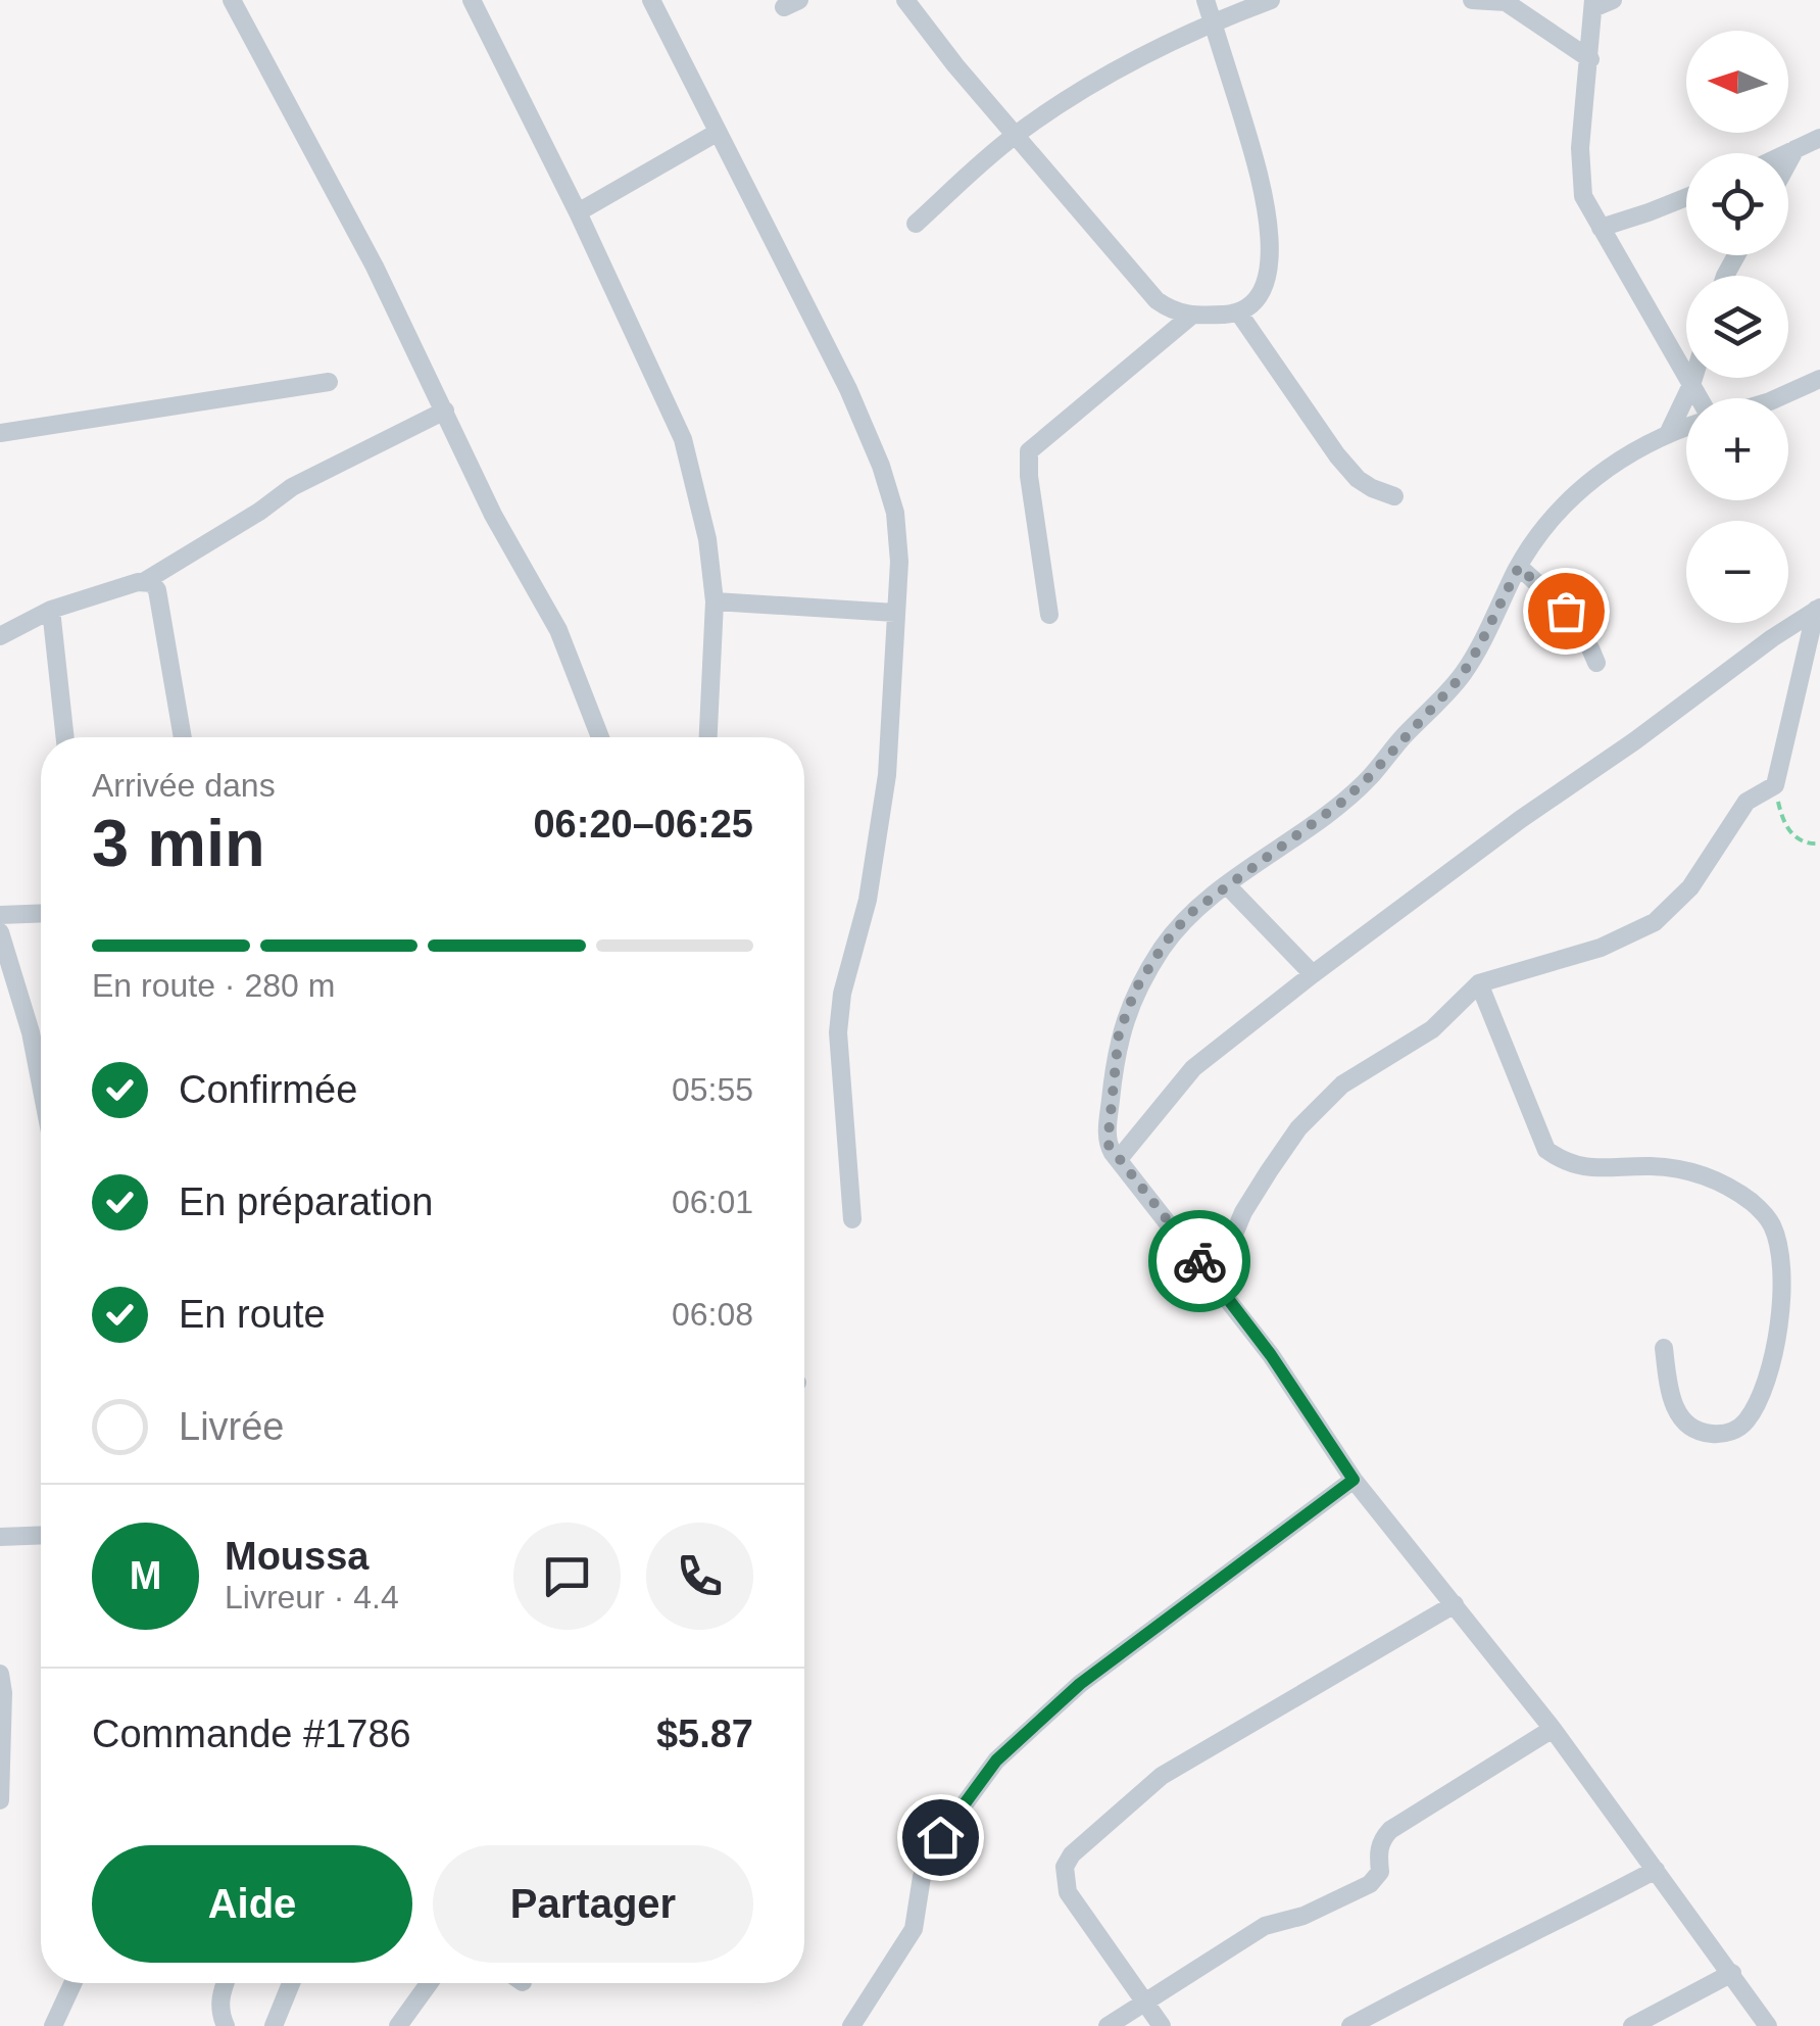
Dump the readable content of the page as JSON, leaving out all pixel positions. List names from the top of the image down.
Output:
{
  "north": "left",
  "page": {
    "map_buttons": ["+", "−"],
    "heading": ["3 min", "Arrivée dans", "06:20–06:25"],
    "panel": [
      "Moussa",
      "Livreur · 4.4",
      "Commande #1786",
      "$5.87"
    ],
    "bar": "En route · 280 m",
    "list": [
      ["Confirmée", "05:55"],
      ["En préparation", "06:01"],
      ["En route", "06:08"],
      "Livrée"
    ],
    "round": "M",
    "buttons": ["Aide", "Partager"]
  }
}
